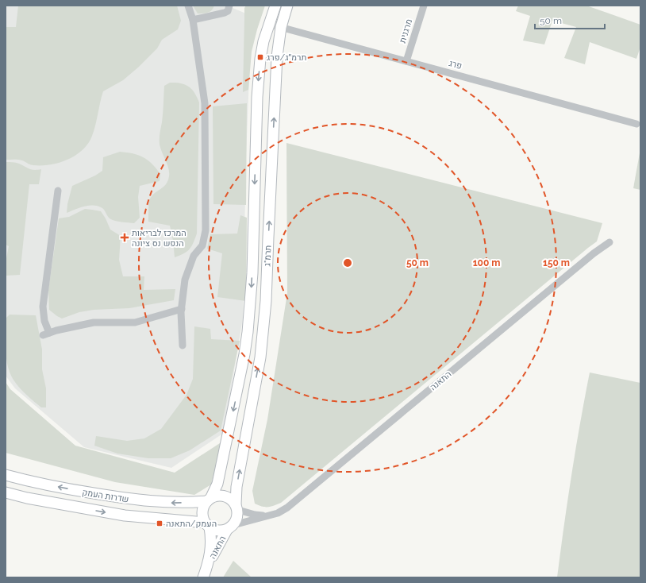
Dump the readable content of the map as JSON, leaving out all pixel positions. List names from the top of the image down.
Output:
{
  "streets": {
    "street": [
      "מרגנית",
      "פרג",
      "תרמ\"ג",
      "התאנה",
      "שדרות העמק"
    ]
  },
  "crossings": [
    ["מרגנית", "פרג"],
    ["פרג", "תרמ\"ג"],
    ["תרמ\"ג", "התאנה"],
    ["תרמ\"ג", "שדרות העמק"],
    ["התאנה", "שדרות העמק"]
  ],
  "places": {
    "transit": ["תרמ״ג/פרג", "העמק/התאנה"],
    "health": ["המרכז לבריאות הנפש נס ציונה"]
  },
  "scale_bar": "50 m",
  "rings": ["50 m", "100 m", "150 m"]
}
